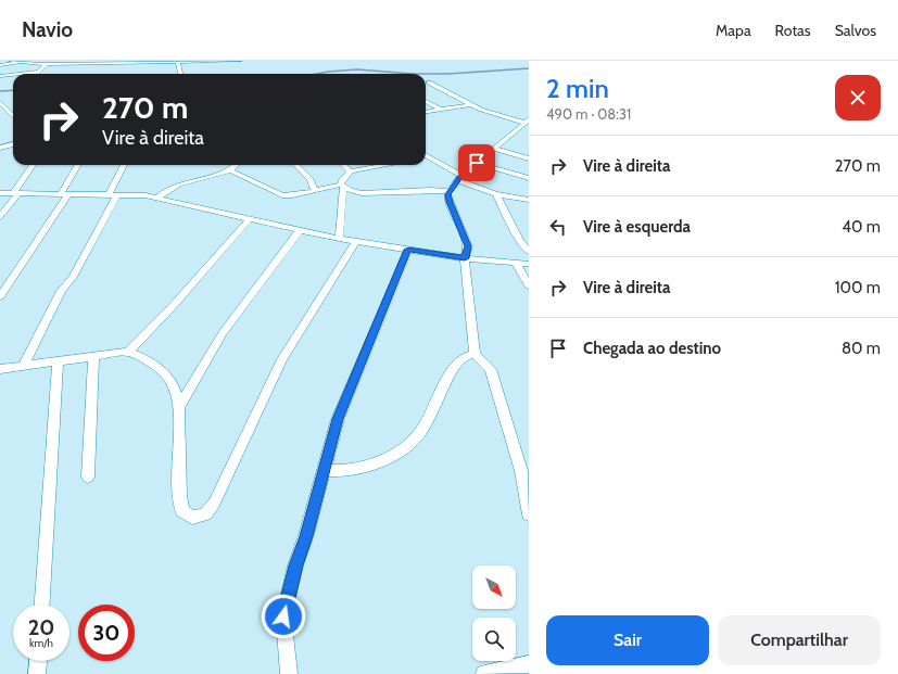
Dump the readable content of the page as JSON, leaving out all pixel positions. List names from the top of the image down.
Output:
{
  "north": "bottom right",
  "page": {
    "header": "Navio",
    "nav": ["Mapa", "Rotas", "Salvos"],
    "heading": ["2 min", "490 m · 08:31"],
    "turn": ["270 m", "Vire à direita"],
    "list": [
      {
        "name": "Vire à direita",
        "value": "270 m"
      },
      {
        "name": "Vire à esquerda",
        "value": "40 m"
      },
      {
        "name": "Vire à direita",
        "value": "100 m"
      },
      {
        "name": "Chegada ao destino",
        "value": "80 m"
      }
    ],
    "speed": "20 km/h",
    "limit": "30",
    "buttons": ["Sair", "Compartilhar"]
  }
}
